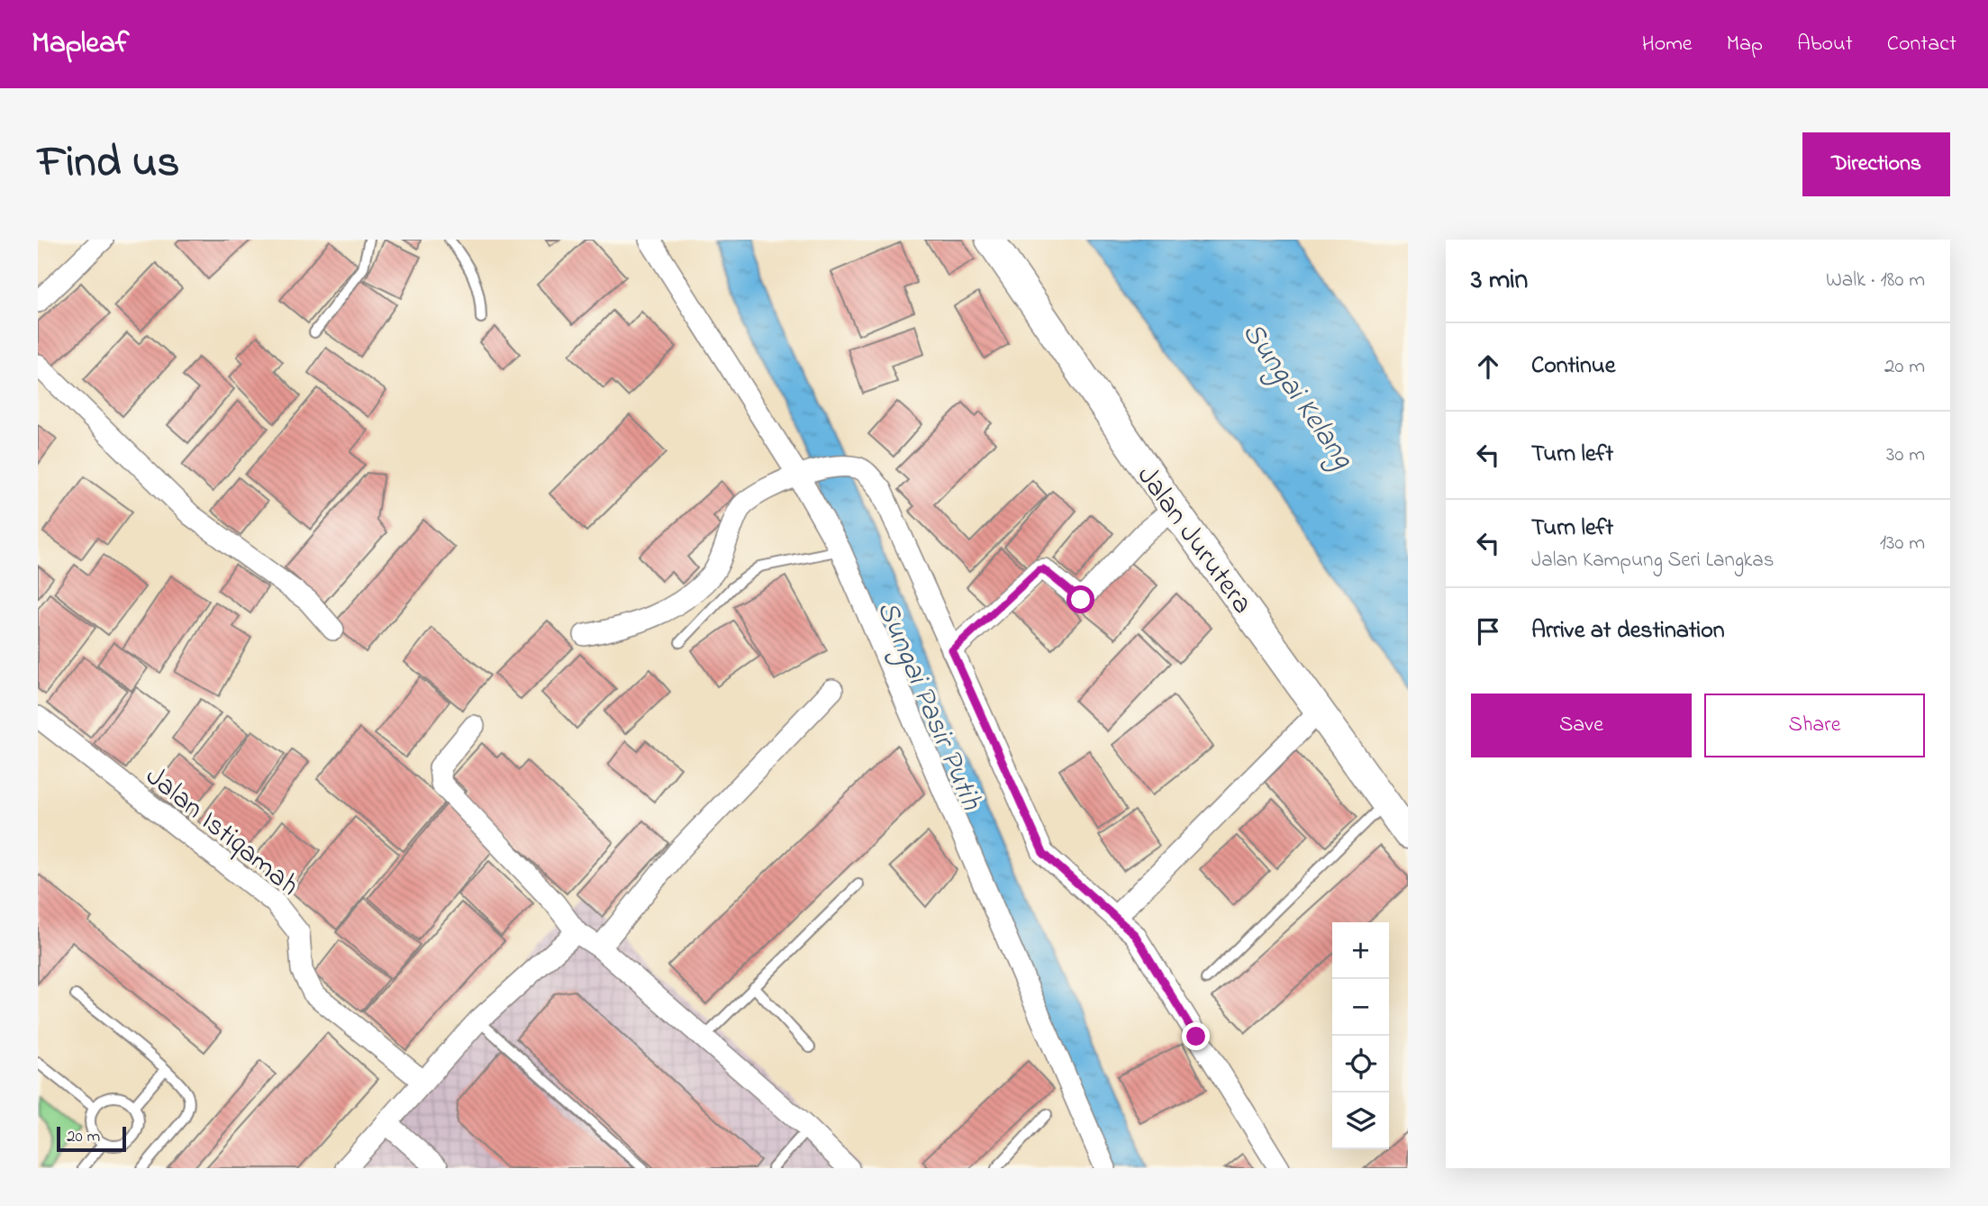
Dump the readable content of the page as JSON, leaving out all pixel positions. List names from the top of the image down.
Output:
{
  "streets": {
    "street": ["Jalan Jurutera", "Jalan Istiqamah"]
  },
  "water": ["Sungai Kelang", "Sungai Pasir Putih"],
  "scale_bar": "20 m",
  "page": {
    "header": "Mapleaf",
    "nav": [
      "Home",
      "Map",
      "About",
      "Contact"
    ],
    "title": "Find us",
    "buttons": [
      "Directions",
      ["Save", "Share"]
    ],
    "heading": ["3 min", "Walk · 180 m"],
    "list": [
      ["Continue", "20 m"],
      ["Turn left", "30 m"],
      ["Turn left", "Jalan Kampung Seri Langkas", "130 m"],
      "Arrive at destination"
    ],
    "map_buttons": ["+", "−"],
    "scale": "20 m"
  }
}
